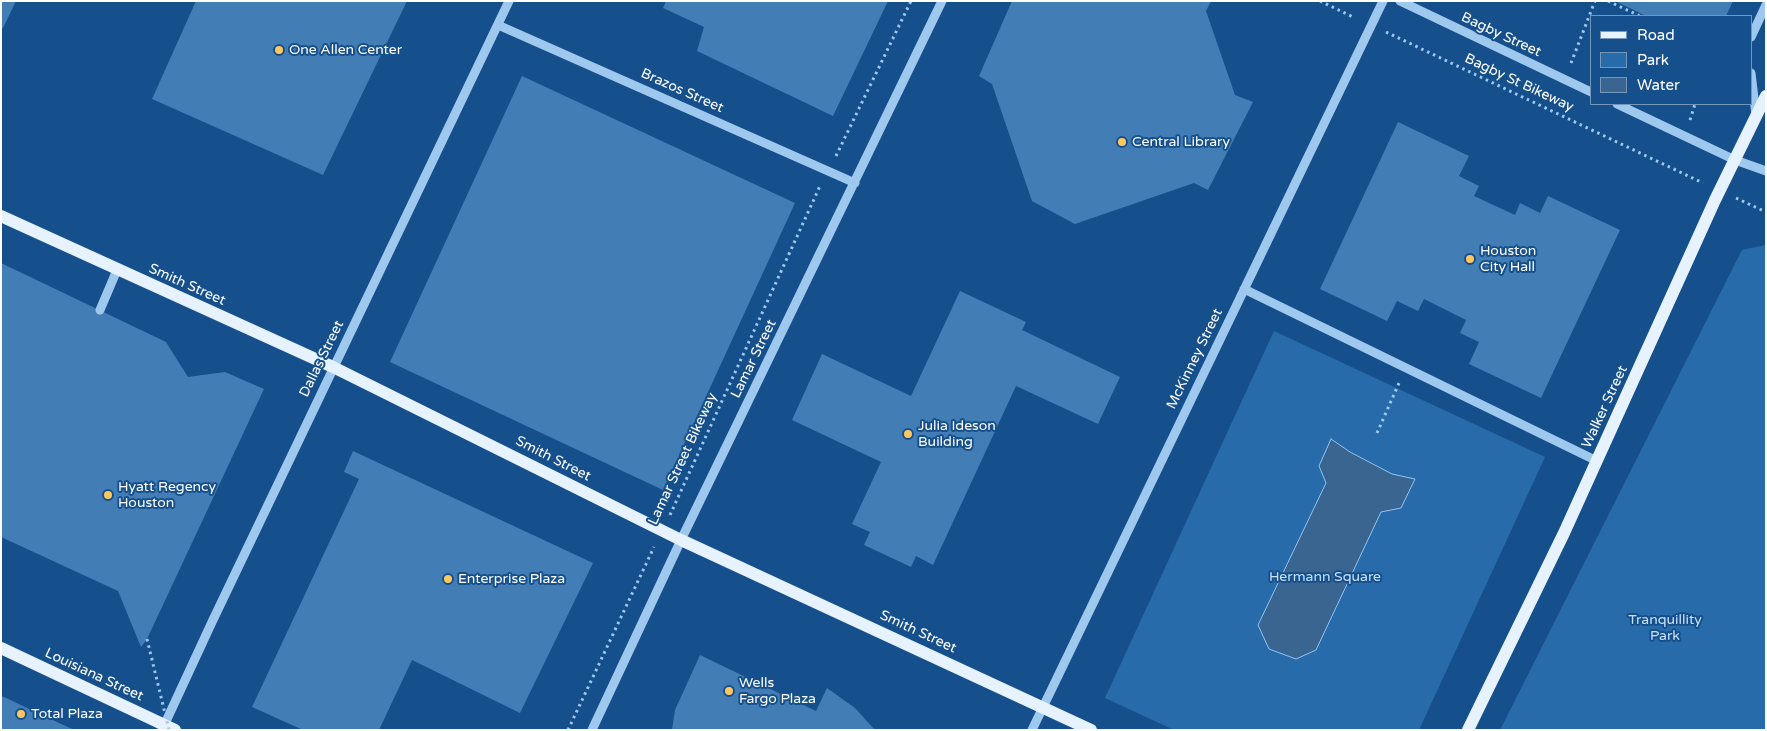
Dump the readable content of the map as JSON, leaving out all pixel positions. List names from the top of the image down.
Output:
{
  "streets": {
    "main road": ["Smith Street", "Walker Street", "Louisiana Street"],
    "street": [
      "Bagby Street",
      "Brazos Street",
      "Dallas Street",
      "Lamar Street",
      "McKinney Street"
    ],
    "path": ["Bagby St Bikeway", "Lamar Street Bikeway"]
  },
  "crossings": [
    ["Brazos Street", "Dallas Street"],
    ["Brazos Street", "Lamar Street"],
    ["Smith Street", "Dallas Street"],
    ["Smith Street", "Lamar Street"],
    ["Smith Street", "McKinney Street"],
    ["Smith Street", "Lamar Street Bikeway"],
    ["Dallas Street", "Louisiana Street"]
  ],
  "parks": ["Hermann Square", "Tranquillity Park"],
  "places": [
    "One Allen Center",
    "Central Library",
    "Houston City Hall",
    "Julia Ideson Building",
    "Hyatt Regency Houston",
    "Enterprise Plaza",
    "Wells Fargo Plaza",
    "Total Plaza"
  ],
  "legend": ["Road", "Park", "Water"]
}
